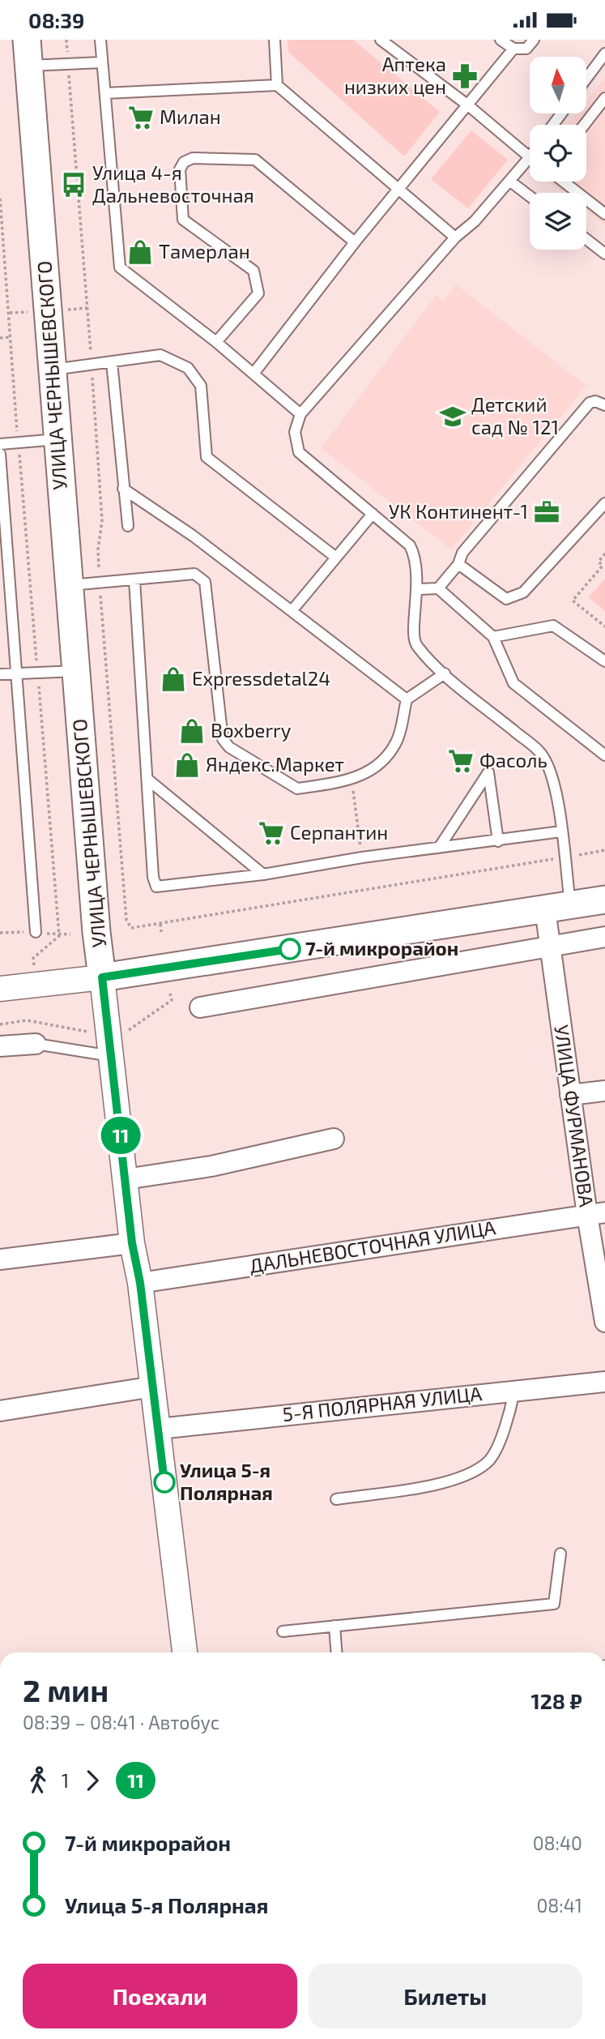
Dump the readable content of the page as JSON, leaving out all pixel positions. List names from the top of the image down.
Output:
{
  "streets": {
    "main road": ["УЛИЦА ЧЕРНЫШЕВСКОГО"],
    "street": ["УЛИЦА ФУРМАНОВА", "ДАЛЬНЕВОСТОЧНАЯ УЛИЦА", "5-Я ПОЛЯРНАЯ УЛИЦА"]
  },
  "crossings": [
    ["УЛИЦА ЧЕРНЫШЕВСКОГО", "ДАЛЬНЕВОСТОЧНАЯ УЛИЦА"],
    ["УЛИЦА ЧЕРНЫШЕВСКОГО", "5-Я ПОЛЯРНАЯ УЛИЦА"],
    ["УЛИЦА ФУРМАНОВА", "ДАЛЬНЕВОСТОЧНАЯ УЛИЦА"]
  ],
  "places": {
    "pharmacy": ["Аптека низких цен"],
    "supermarket": ["Милан", "Фасоль", "Серпантин"],
    "bus stop": ["Улица 4-я Дальневосточная"],
    "shop": [
      "Тамерлан",
      "Expressdetal24",
      "Boxberry",
      "Яндекс.Маркет"
    ],
    "school or university": ["Детский сад № 121"],
    "office": ["УК Континент-1"],
    "other": ["7-й микрорайон", "Улица 5-я Полярная"]
  },
  "lines": ["bus line 11"],
  "north": "top",
  "page": {
    "status": "08:39",
    "on_map": "11",
    "heading": ["2 мин", "08:39 – 08:41 · Автобус", "128 ₽"],
    "legs": ["1", "11"],
    "list": [
      {
        "name": "7-й микрорайон",
        "value": "08:40"
      },
      {
        "name": "Улица 5-я Полярная",
        "value": "08:41"
      }
    ],
    "buttons": ["Поехали", "Билеты"]
  }
}
